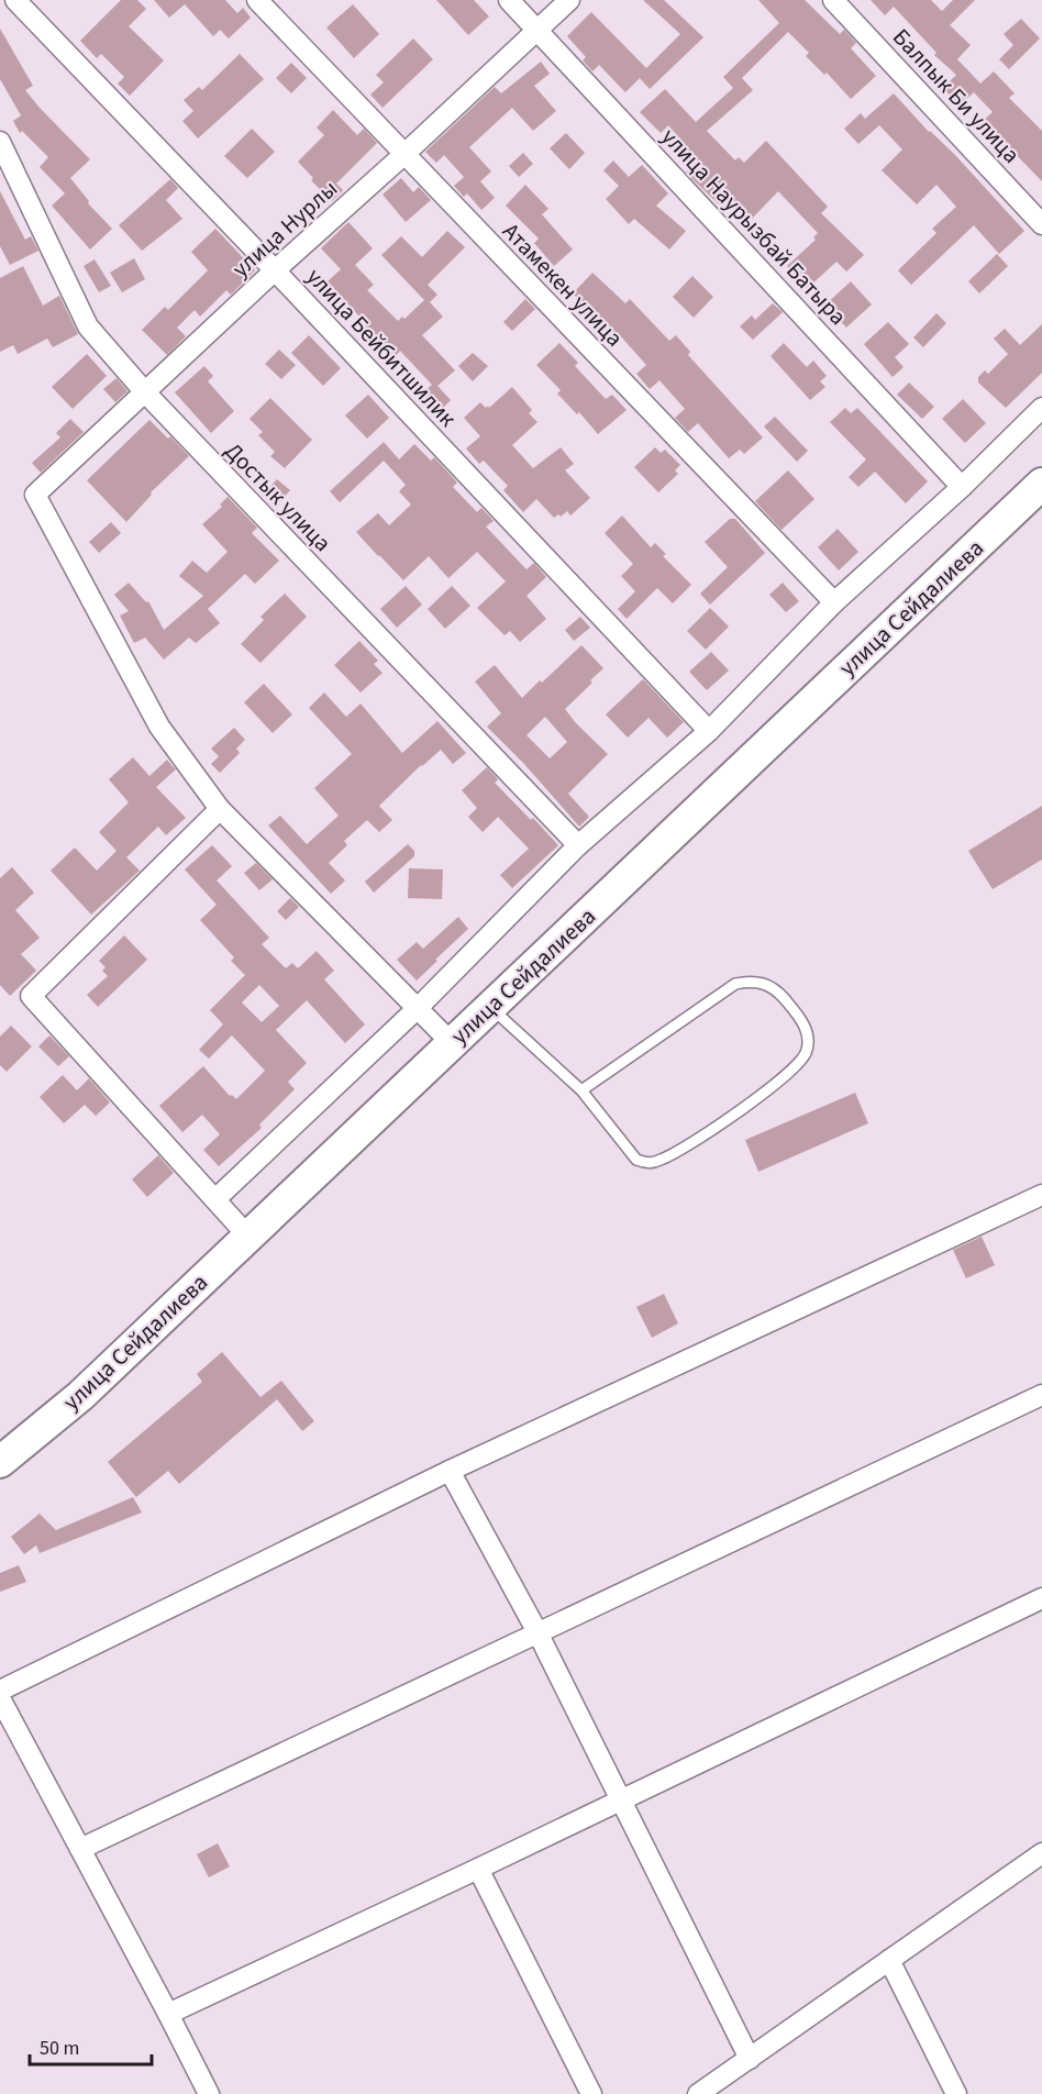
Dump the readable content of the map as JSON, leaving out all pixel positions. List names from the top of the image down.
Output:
{
  "streets": {
    "main road": ["улица Сейдалиева"],
    "street": [
      "Балпык Би улица",
      "улица Наурызбай Батыра",
      "улица Нурлы",
      "Атамекен улица",
      "улица Бейбитшилик",
      "Достык улица"
    ]
  },
  "crossings": [
    ["улица Наурызбай Батыра", "улица Нурлы"],
    ["улица Нурлы", "Атамекен улица"],
    ["улица Нурлы", "улица Бейбитшилик"],
    ["улица Нурлы", "Достык улица"]
  ],
  "scale_bar": "50 m"
}
